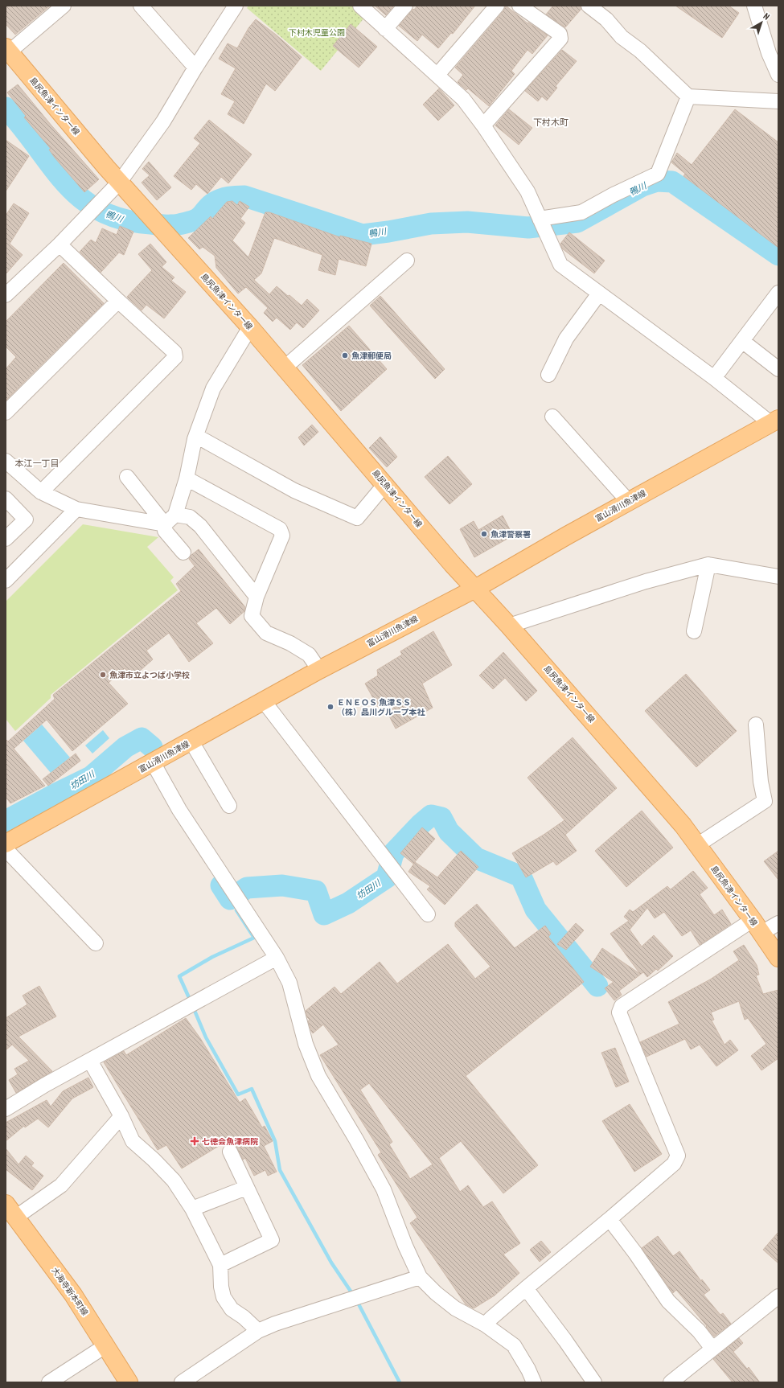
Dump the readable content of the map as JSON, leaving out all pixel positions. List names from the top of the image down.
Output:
{
  "streets": {
    "main road": ["島尻魚津インター線", "富山滑川魚津線", "大海寺新本町線"]
  },
  "crossings": [
    ["島尻魚津インター線", "富山滑川魚津線"]
  ],
  "districts": ["下村木町", "本江一丁目"],
  "water": ["鴨川", "坊田川"],
  "parks": ["下村木児童公園"],
  "places": {
    "other": [
      "魚津郵便局",
      "魚津警察署",
      "魚津市立よつば小学校",
      "ＥＮＥＯＳ 魚津ＳＳ （株）品川グループ本社"
    ],
    "health": ["七徳会魚津病院"]
  },
  "north": "top right"
}
